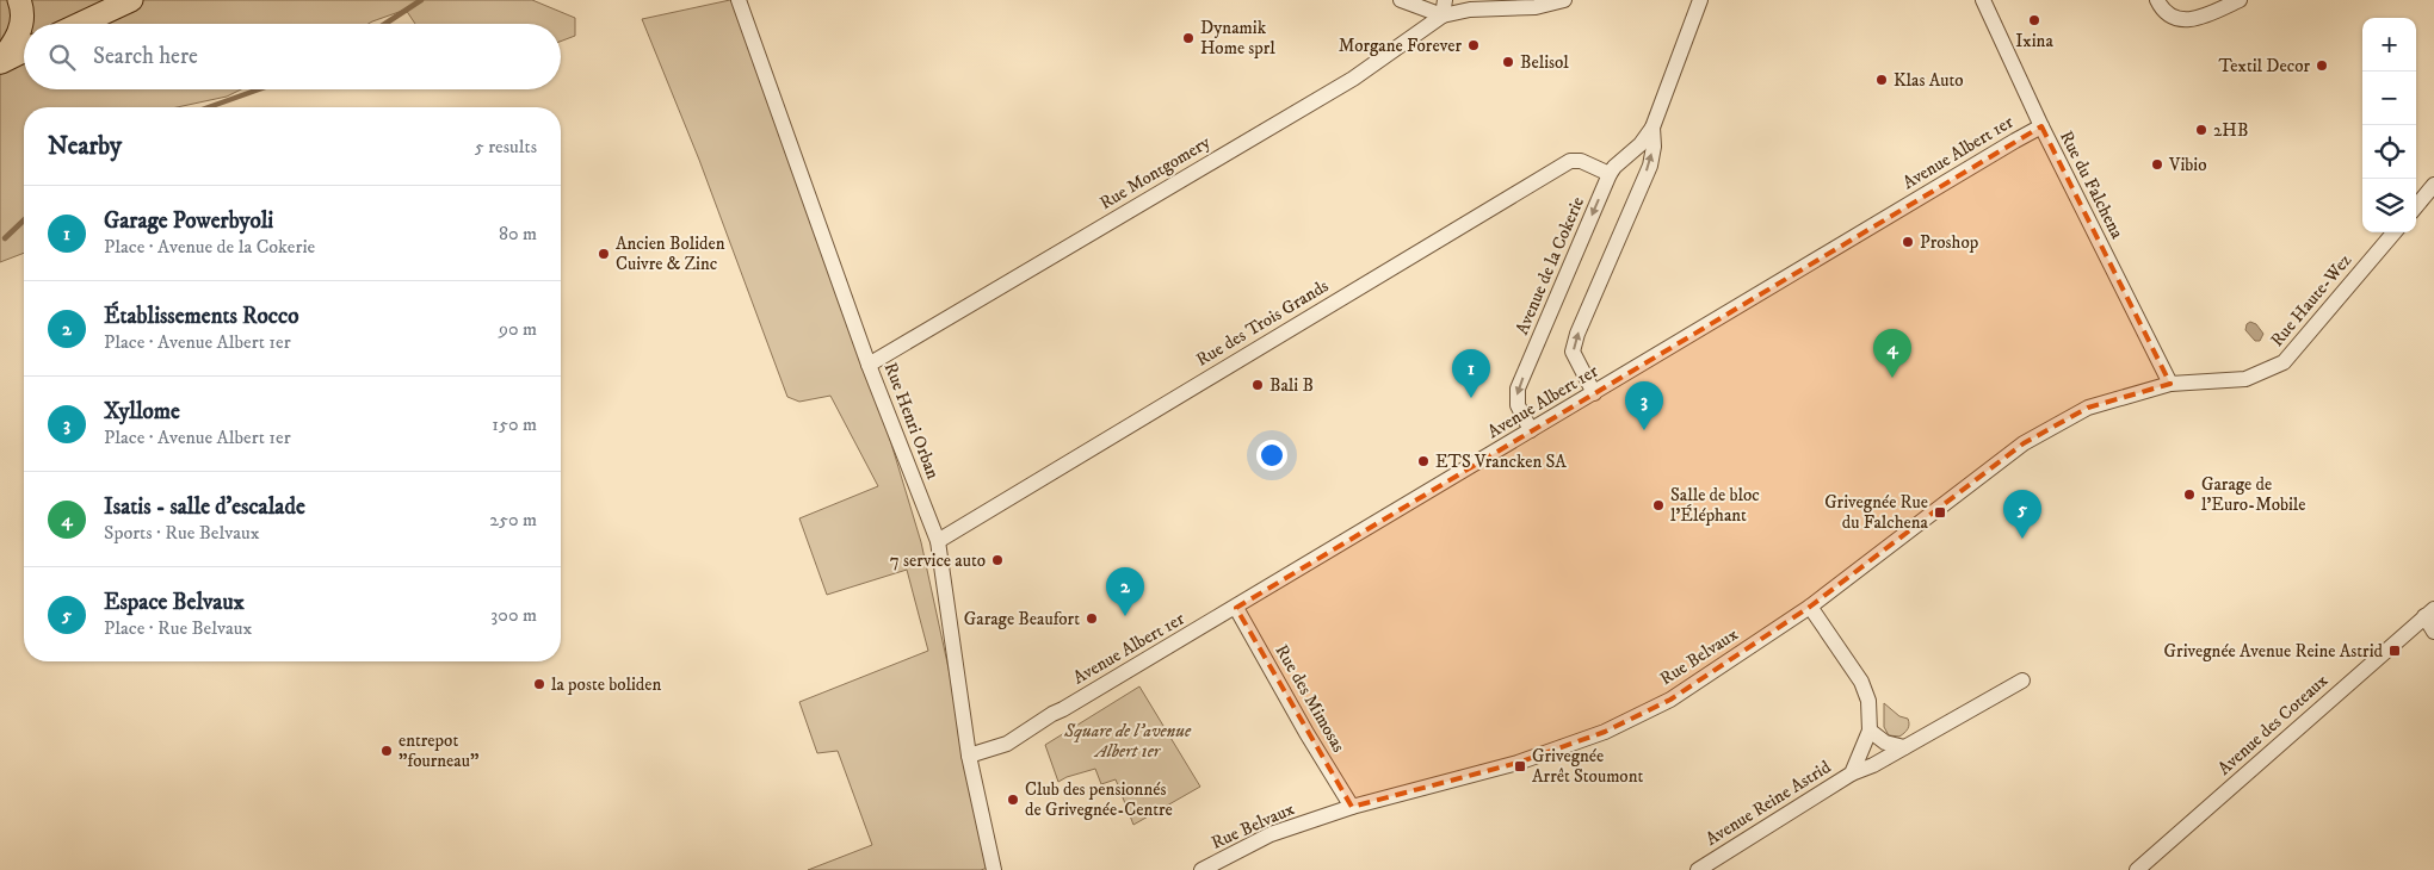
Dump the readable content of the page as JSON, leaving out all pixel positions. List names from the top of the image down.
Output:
{
  "streets": {
    "street": [
      "Avenue Albert 1er",
      "Rue Montgomery",
      "Rue du Falchena",
      "Avenue de la Cokerie",
      "Rue Haute-Wez",
      "Rue des Trois Grands",
      "Rue Henri Orban",
      "Rue Belvaux",
      "Rue des Mimosas",
      "Avenue des Coteaux",
      "Avenue Reine Astrid"
    ]
  },
  "crossings": [
    ["Avenue Albert 1er", "Rue du Falchena"],
    ["Avenue Albert 1er", "Avenue de la Cokerie"],
    ["Avenue Albert 1er", "Rue Henri Orban"],
    ["Avenue Albert 1er", "Rue des Mimosas"],
    ["Rue Montgomery", "Rue Henri Orban"],
    ["Rue du Falchena", "Rue Haute-Wez"],
    ["Rue du Falchena", "Rue Belvaux"],
    ["Avenue de la Cokerie", "Rue des Trois Grands"],
    ["Rue Haute-Wez", "Rue Belvaux"],
    ["Rue des Trois Grands", "Rue Henri Orban"],
    ["Rue Belvaux", "Rue des Mimosas"],
    ["Rue Belvaux", "Avenue Reine Astrid"]
  ],
  "parks": ["Square de l'avenue Albert 1er"],
  "places": {
    "other": [
      "Ixina",
      "Dynamik Home sprl",
      "Morgane Forever",
      "Belisol",
      "Textil Decor",
      "Klas Auto",
      "2HB",
      "Vibio",
      "Proshop",
      "Ancien Boliden Cuivre & Zinc",
      "Bali B",
      "ETS Vrancken SA",
      "Garage de l'Euro-Mobile",
      "Salle de bloc l'Éléphant",
      "7 service auto",
      "Garage Beaufort",
      "la poste boliden",
      "entrepot \"fourneau\"",
      "Club des pensionnés de Grivegnée-Centre"
    ],
    "transit": ["Grivegnée Rue du Falchena", "Grivegnée Avenue Reine Astrid", "Grivegnée Arrêt Stoumont"]
  },
  "page": {
    "map_buttons": ["+", "−"],
    "search": "Search here",
    "heading": ["Nearby", "5 results"],
    "list": [
      {
        "mark": "1",
        "name": "Garage Powerbyoli",
        "note": "Place · Avenue de la Cokerie",
        "value": "80 m"
      },
      {
        "mark": "2",
        "name": "Établissements Rocco",
        "note": "Place · Avenue Albert 1er",
        "value": "90 m"
      },
      {
        "mark": "3",
        "name": "Xyllome",
        "note": "Place · Avenue Albert 1er",
        "value": "150 m"
      },
      {
        "mark": "4",
        "name": "Isatis - salle d'escalade",
        "note": "Sports · Rue Belvaux",
        "value": "250 m"
      },
      {
        "mark": "5",
        "name": "Espace Belvaux",
        "note": "Place · Rue Belvaux",
        "value": "300 m"
      }
    ],
    "pins": [
      "4",
      "1",
      "3",
      "5",
      "2"
    ]
  }
}
